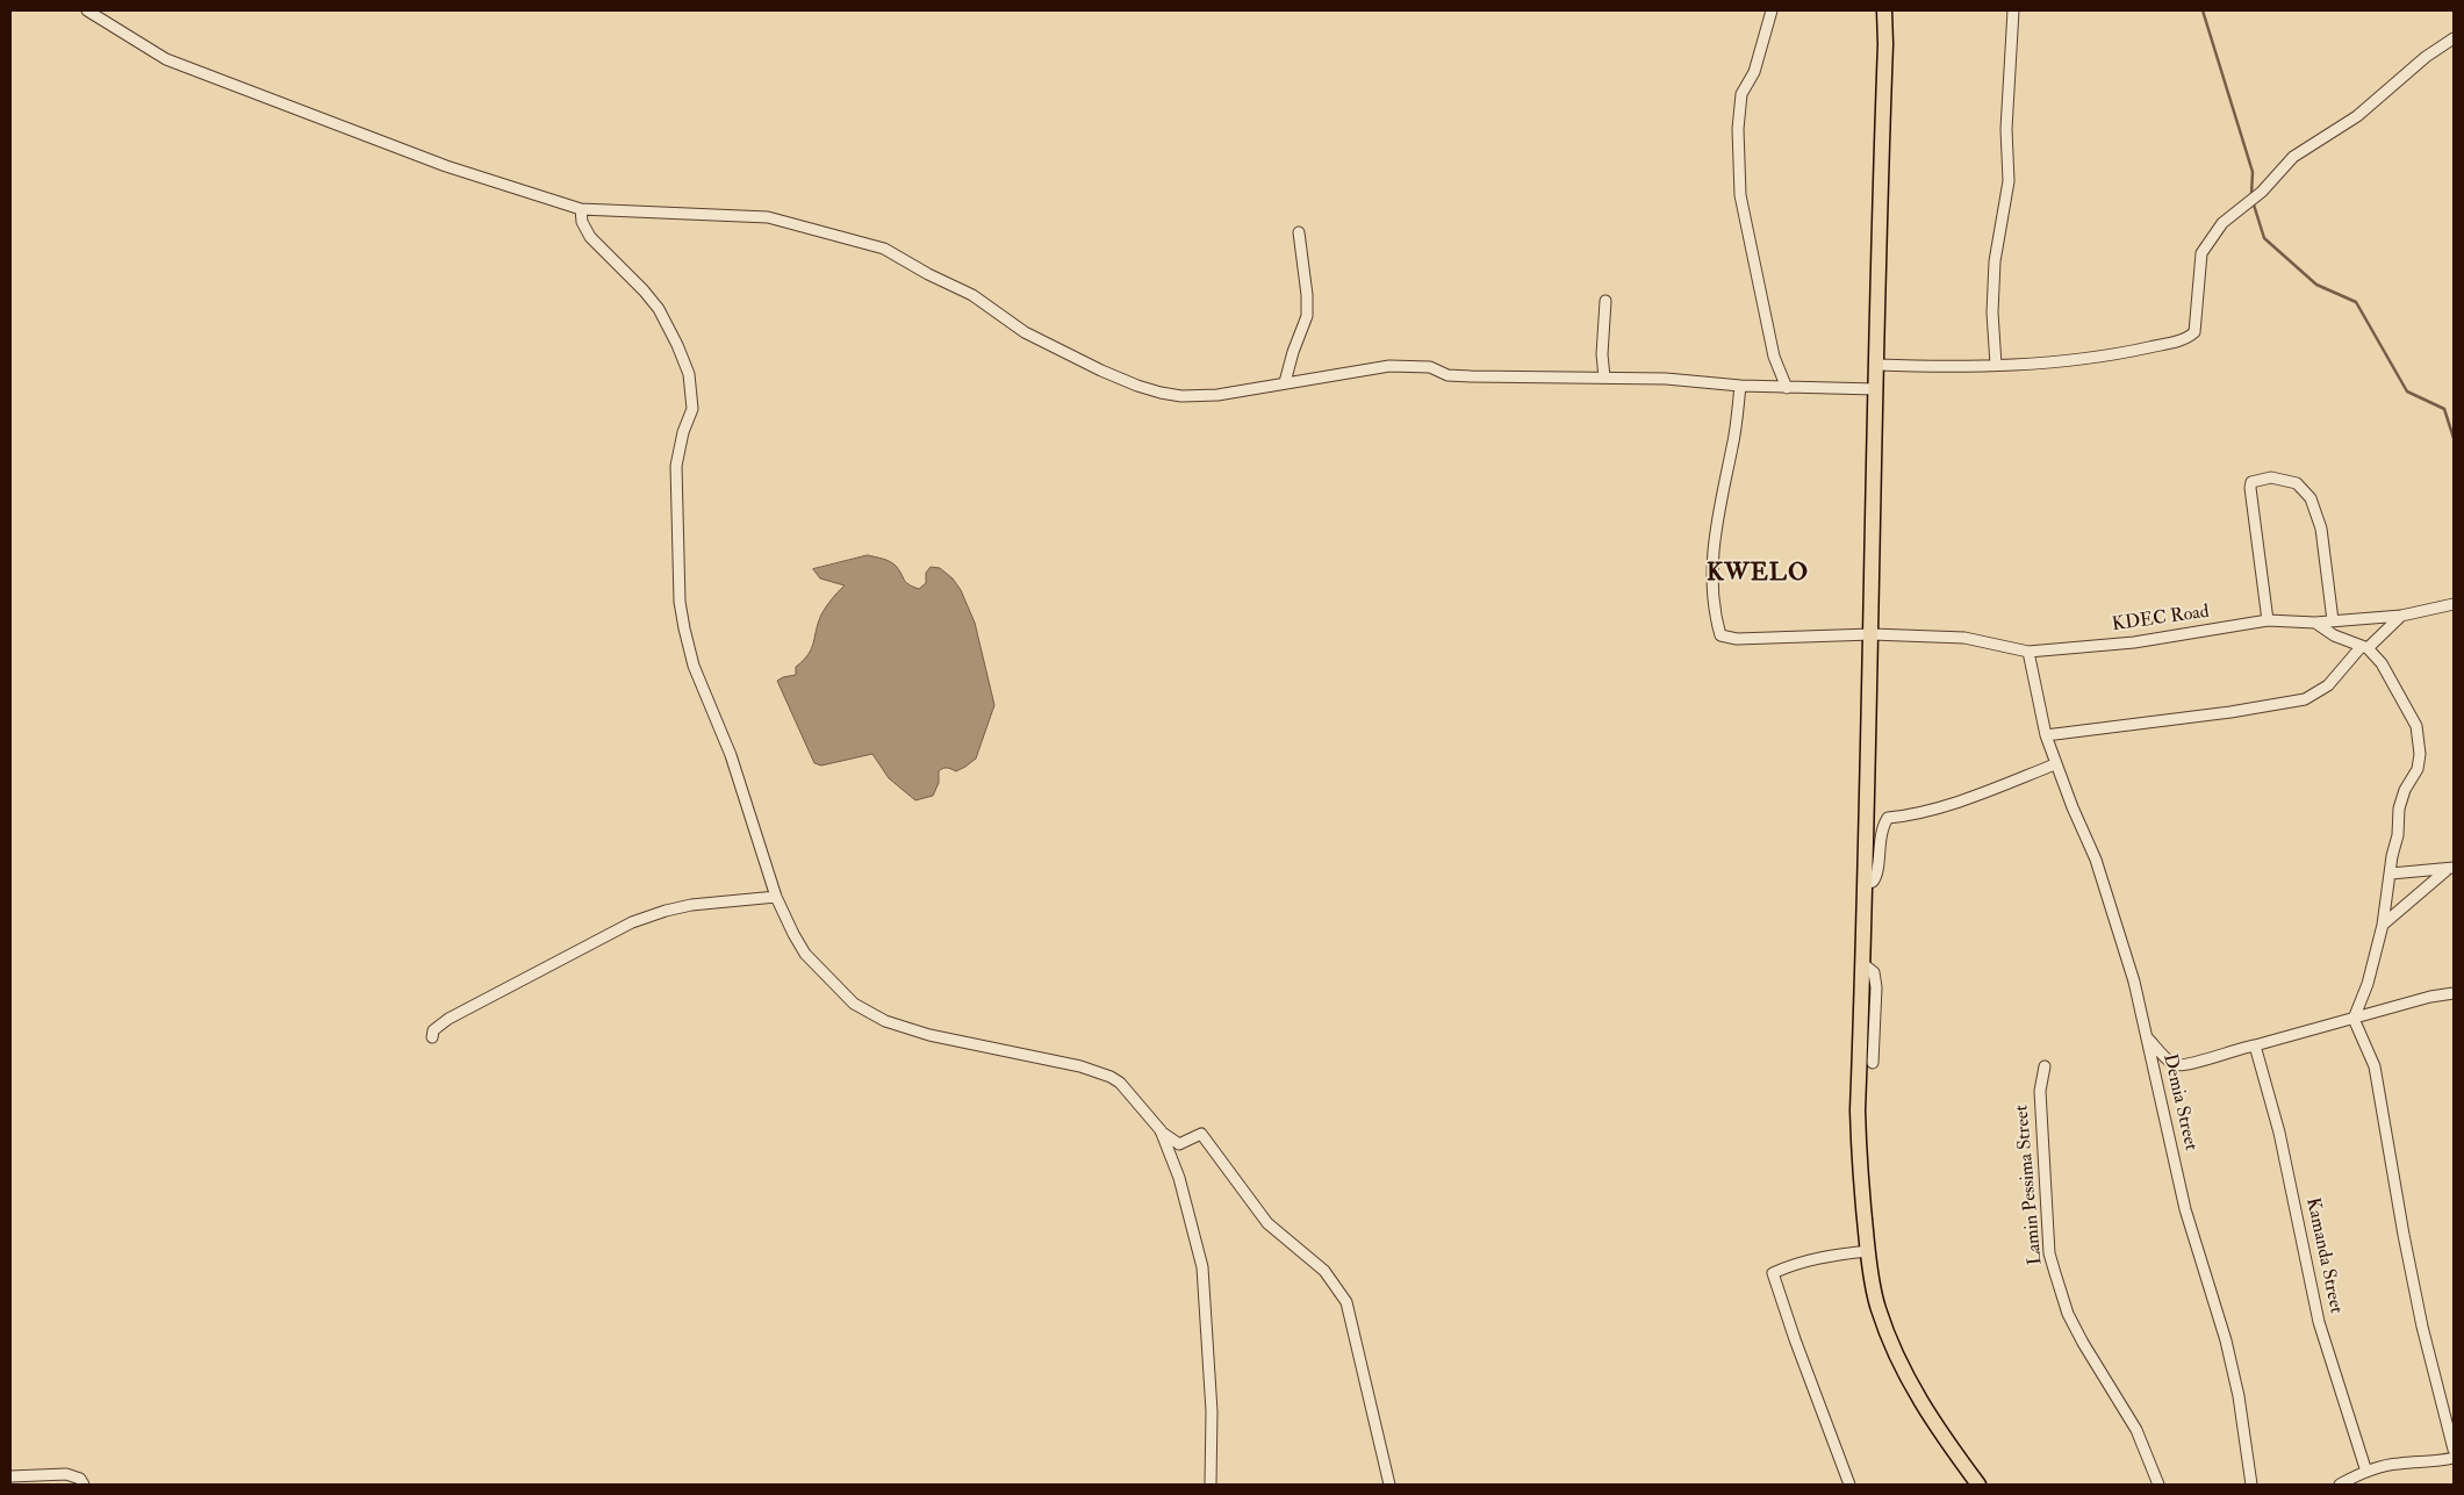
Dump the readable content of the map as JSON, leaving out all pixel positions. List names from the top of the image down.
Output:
{
  "streets": {
    "street": [
      "KDEC Road",
      "Demia Street",
      "Lamin Pessima Street",
      "Kamanda Street"
    ]
  },
  "crossings": [
    ["KDEC Road", "Demia Street"]
  ],
  "districts": ["KWELO"]
}
